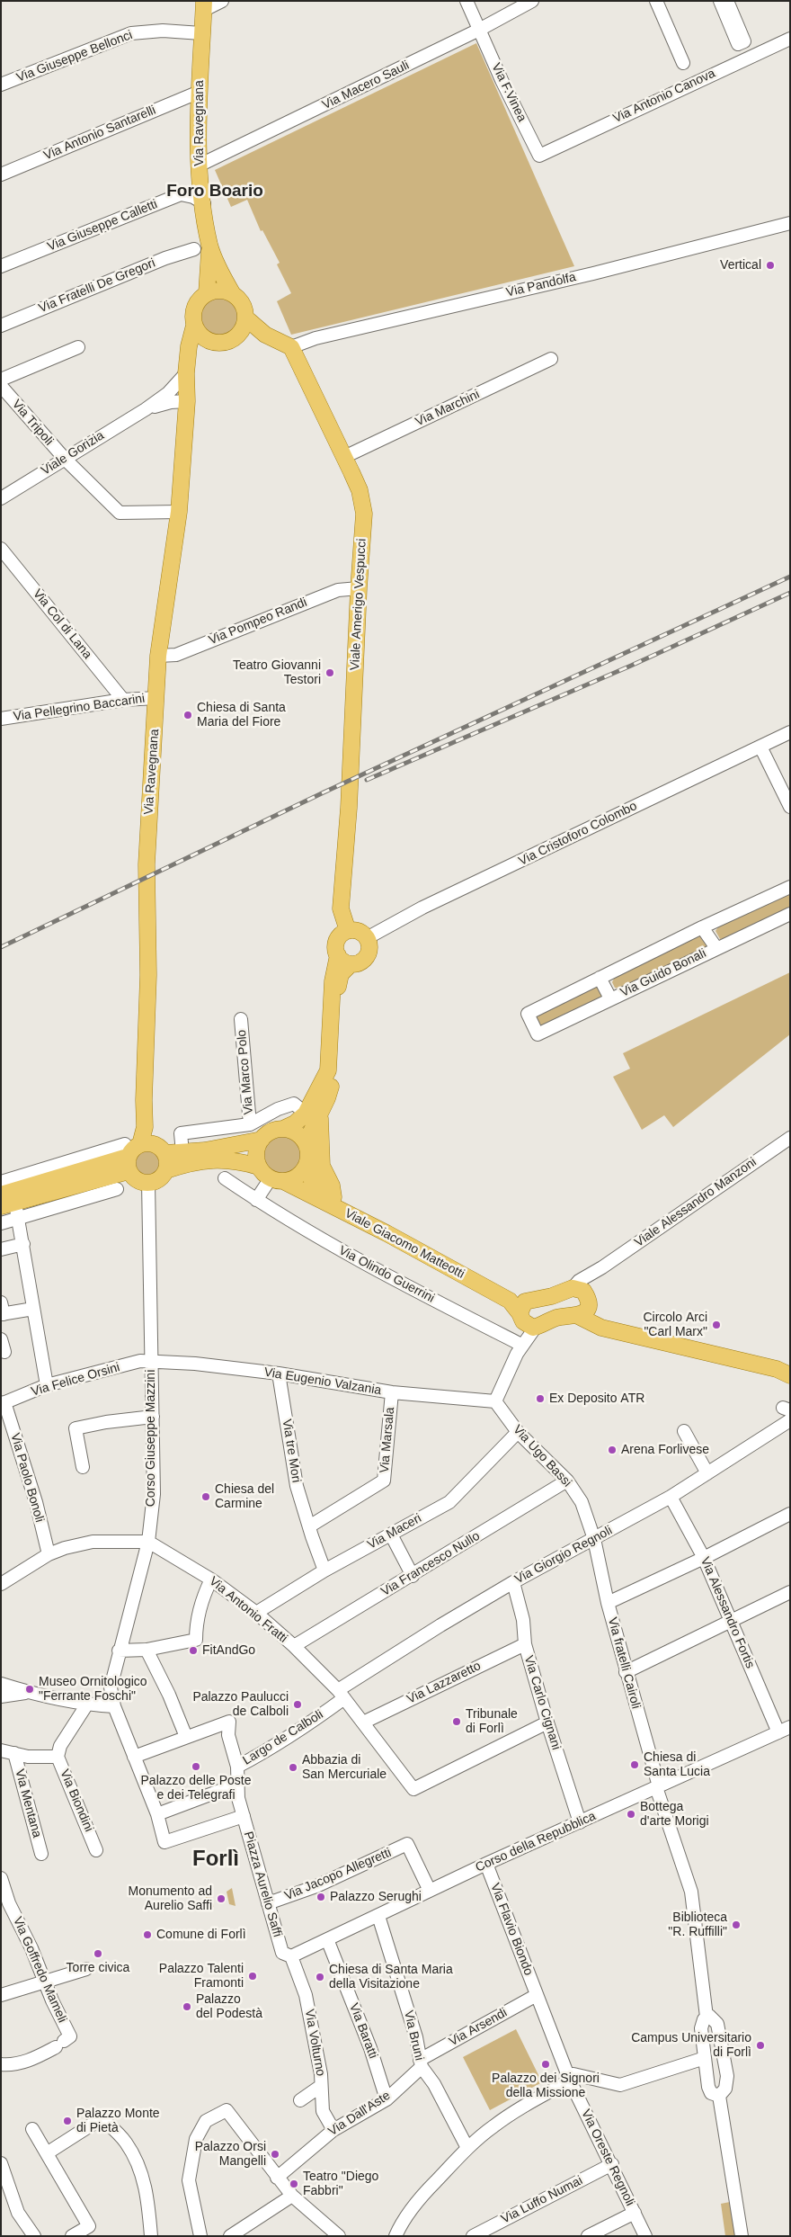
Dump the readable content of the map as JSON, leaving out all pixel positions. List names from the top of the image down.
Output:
{
  "streets": {
    "main road": ["Via Ravegnana", "Viale Amerigo Vespucci", "Viale Giacomo Matteotti"],
    "street": [
      "Via Giuseppe Bellonci",
      "Via Macero Sauli",
      "Via F.Vinea",
      "Via Antonio Canova",
      "Via Antonio Santarelli",
      "Via Giuseppe Calletti",
      "Via Pandolfa",
      "Via Fratelli De Gregori",
      "Via Marchini",
      "Via Tripoli",
      "Viale Gorizia",
      "Via Pompeo Randi",
      "Via Col di Lana",
      "Via Pellegrino Baccarini",
      "Via Cristoforo Colombo",
      "Via Guido Bonali",
      "Via Marco Polo",
      "Viale Alessandro Manzoni",
      "Via Olindo Guerrini",
      "Via Felice Orsini",
      "Via Eugenio Valzania",
      "Corso Giuseppe Mazzini",
      "Via Marsala",
      "Via tre Mori",
      "Via Ugo Bassi",
      "Via Paolo Bonoli",
      "Via Maceri",
      "Via Giorgio Regnoli",
      "Via Francesco Nullo",
      "Via Antonio Fratti",
      "Via Alessandro Fortis",
      "Via fratelli Cairoli",
      "Via Lazzaretto",
      "Via Carlo Cignani",
      "Largo de Calboli",
      "Via Biondini",
      "Via Mentana",
      "Corso della Repubblica",
      "Via Jacopo Allegretti",
      "Piazza Aurelio Saffi",
      "Via Flavio Biondo",
      "Via Goffredo Mameli",
      "Via Arsendi",
      "Via Baratti",
      "Via Bruni",
      "Via Volturno",
      "Via Dall'Aste",
      "Via Oreste Regnoli",
      "Via Luffo Numai"
    ]
  },
  "crossings": [
    ["Via Giuseppe Bellonci", "Via Ravegnana"],
    ["Via Macero Sauli", "Via F.Vinea"],
    ["Via Macero Sauli", "Via Ravegnana"],
    ["Via F.Vinea", "Via Antonio Canova"],
    ["Via Ravegnana", "Via Antonio Santarelli"],
    ["Via Ravegnana", "Via Giuseppe Calletti"],
    ["Via Ravegnana", "Via Tripoli"],
    ["Via Ravegnana", "Viale Gorizia"],
    ["Via Ravegnana", "Via Pompeo Randi"],
    ["Via Ravegnana", "Via Pellegrino Baccarini"],
    ["Via Ravegnana", "Corso Giuseppe Mazzini"],
    ["Via Pandolfa", "Viale Amerigo Vespucci"],
    ["Via Marchini", "Viale Amerigo Vespucci"],
    ["Via Tripoli", "Viale Gorizia"],
    ["Viale Amerigo Vespucci", "Via Pompeo Randi"],
    ["Viale Amerigo Vespucci", "Via Cristoforo Colombo"],
    ["Via Col di Lana", "Via Pellegrino Baccarini"],
    ["Via Felice Orsini", "Via Eugenio Valzania"],
    ["Via Felice Orsini", "Corso Giuseppe Mazzini"],
    ["Via Felice Orsini", "Via Paolo Bonoli"],
    ["Via Eugenio Valzania", "Corso Giuseppe Mazzini"],
    ["Via Eugenio Valzania", "Via Marsala"],
    ["Via Eugenio Valzania", "Via tre Mori"],
    ["Via Eugenio Valzania", "Via Ugo Bassi"],
    ["Corso Giuseppe Mazzini", "Via Antonio Fratti"],
    ["Corso Giuseppe Mazzini", "Piazza Aurelio Saffi"],
    ["Via Marsala", "Via tre Mori"],
    ["Via tre Mori", "Via Maceri"],
    ["Via Ugo Bassi", "Via Maceri"],
    ["Via Ugo Bassi", "Via Giorgio Regnoli"],
    ["Via Ugo Bassi", "Via Francesco Nullo"],
    ["Via Ugo Bassi", "Via fratelli Cairoli"],
    ["Via Maceri", "Via Antonio Fratti"],
    ["Via Giorgio Regnoli", "Via Antonio Fratti"],
    ["Via Giorgio Regnoli", "Via Alessandro Fortis"],
    ["Via Giorgio Regnoli", "Via fratelli Cairoli"],
    ["Via Giorgio Regnoli", "Via Carlo Cignani"],
    ["Via Giorgio Regnoli", "Largo de Calboli"],
    ["Via Francesco Nullo", "Via Antonio Fratti"],
    ["Via Antonio Fratti", "Via Lazzaretto"],
    ["Via Antonio Fratti", "Via Carlo Cignani"],
    ["Via Antonio Fratti", "Largo de Calboli"],
    ["Via Alessandro Fortis", "Corso della Repubblica"],
    ["Via fratelli Cairoli", "Corso della Repubblica"],
    ["Via Lazzaretto", "Via Carlo Cignani"],
    ["Via Carlo Cignani", "Corso della Repubblica"],
    ["Largo de Calboli", "Piazza Aurelio Saffi"],
    ["Corso della Repubblica", "Via Jacopo Allegretti"],
    ["Corso della Repubblica", "Piazza Aurelio Saffi"],
    ["Corso della Repubblica", "Via Flavio Biondo"],
    ["Corso della Repubblica", "Via Baratti"],
    ["Corso della Repubblica", "Via Bruni"],
    ["Corso della Repubblica", "Via Volturno"],
    ["Via Jacopo Allegretti", "Piazza Aurelio Saffi"],
    ["Piazza Aurelio Saffi", "Via Volturno"],
    ["Via Flavio Biondo", "Via Arsendi"],
    ["Via Flavio Biondo", "Via Oreste Regnoli"],
    ["Via Arsendi", "Via Bruni"],
    ["Via Arsendi", "Via Dall'Aste"],
    ["Via Baratti", "Via Dall'Aste"],
    ["Via Bruni", "Via Dall'Aste"],
    ["Via Volturno", "Via Dall'Aste"],
    ["Via Oreste Regnoli", "Via Luffo Numai"]
  ],
  "districts": ["Foro Boario", "Forlì"],
  "places": [
    "Vertical",
    "Teatro Giovanni Testori",
    "Chiesa di Santa Maria del Fiore",
    "Circolo Arci \"Carl Marx\"",
    "Ex Deposito ATR",
    "Arena Forlivese",
    "Chiesa del Carmine",
    "FitAndGo",
    "Museo Ornitologico \"Ferrante Foschi\"",
    "Palazzo Paulucci de Calboli",
    "Tribunale di Forlì",
    "Chiesa di Santa Lucia",
    "Palazzo delle Poste e dei Telegrafi",
    "Abbazia di San Mercuriale",
    "Bottega d'arte Morigi",
    "Palazzo Serughi",
    "Monumento ad Aurelio Saffi",
    "Biblioteca \"R. Ruffilli\"",
    "Comune di Forlì",
    "Torre civica",
    "Palazzo Talenti Framonti",
    "Chiesa di Santa Maria della Visitazione",
    "Palazzo del Podestà",
    "Campus Universitario di Forlì",
    "Palazzo dei Signori della Missione",
    "Palazzo Monte di Pietà",
    "Palazzo Orsi Mangelli",
    "Teatro \"Diego Fabbri\""
  ]
}
